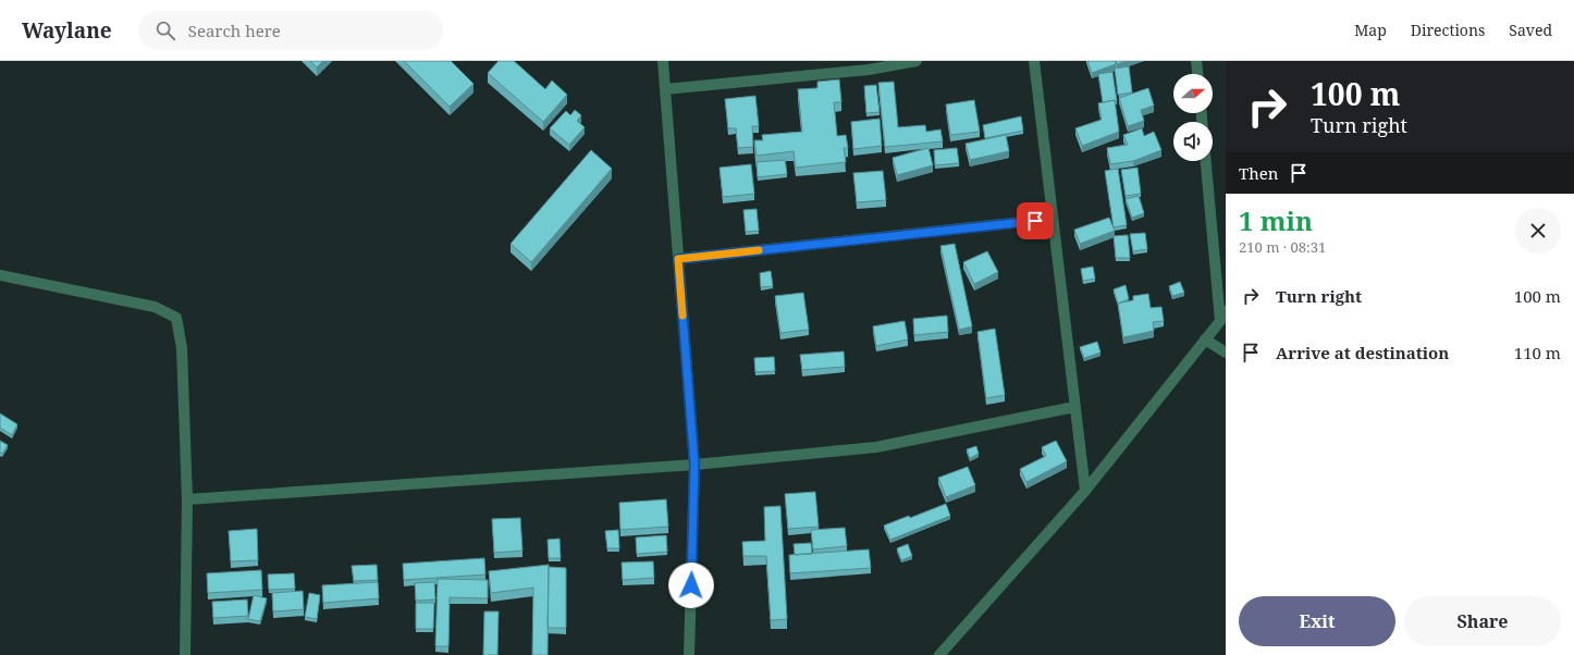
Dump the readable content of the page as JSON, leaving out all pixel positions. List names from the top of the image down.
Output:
{
  "north": "right",
  "page": {
    "header": "Waylane",
    "search": "Search here",
    "nav": ["Map", "Directions", "Saved"],
    "turn": ["100 m", "Turn right"],
    "then": "Then",
    "heading": ["1 min", "210 m · 08:31"],
    "list": [
      {
        "name": "Turn right",
        "value": "100 m"
      },
      {
        "name": "Arrive at destination",
        "value": "110 m"
      }
    ],
    "buttons": ["Exit", "Share"]
  }
}
